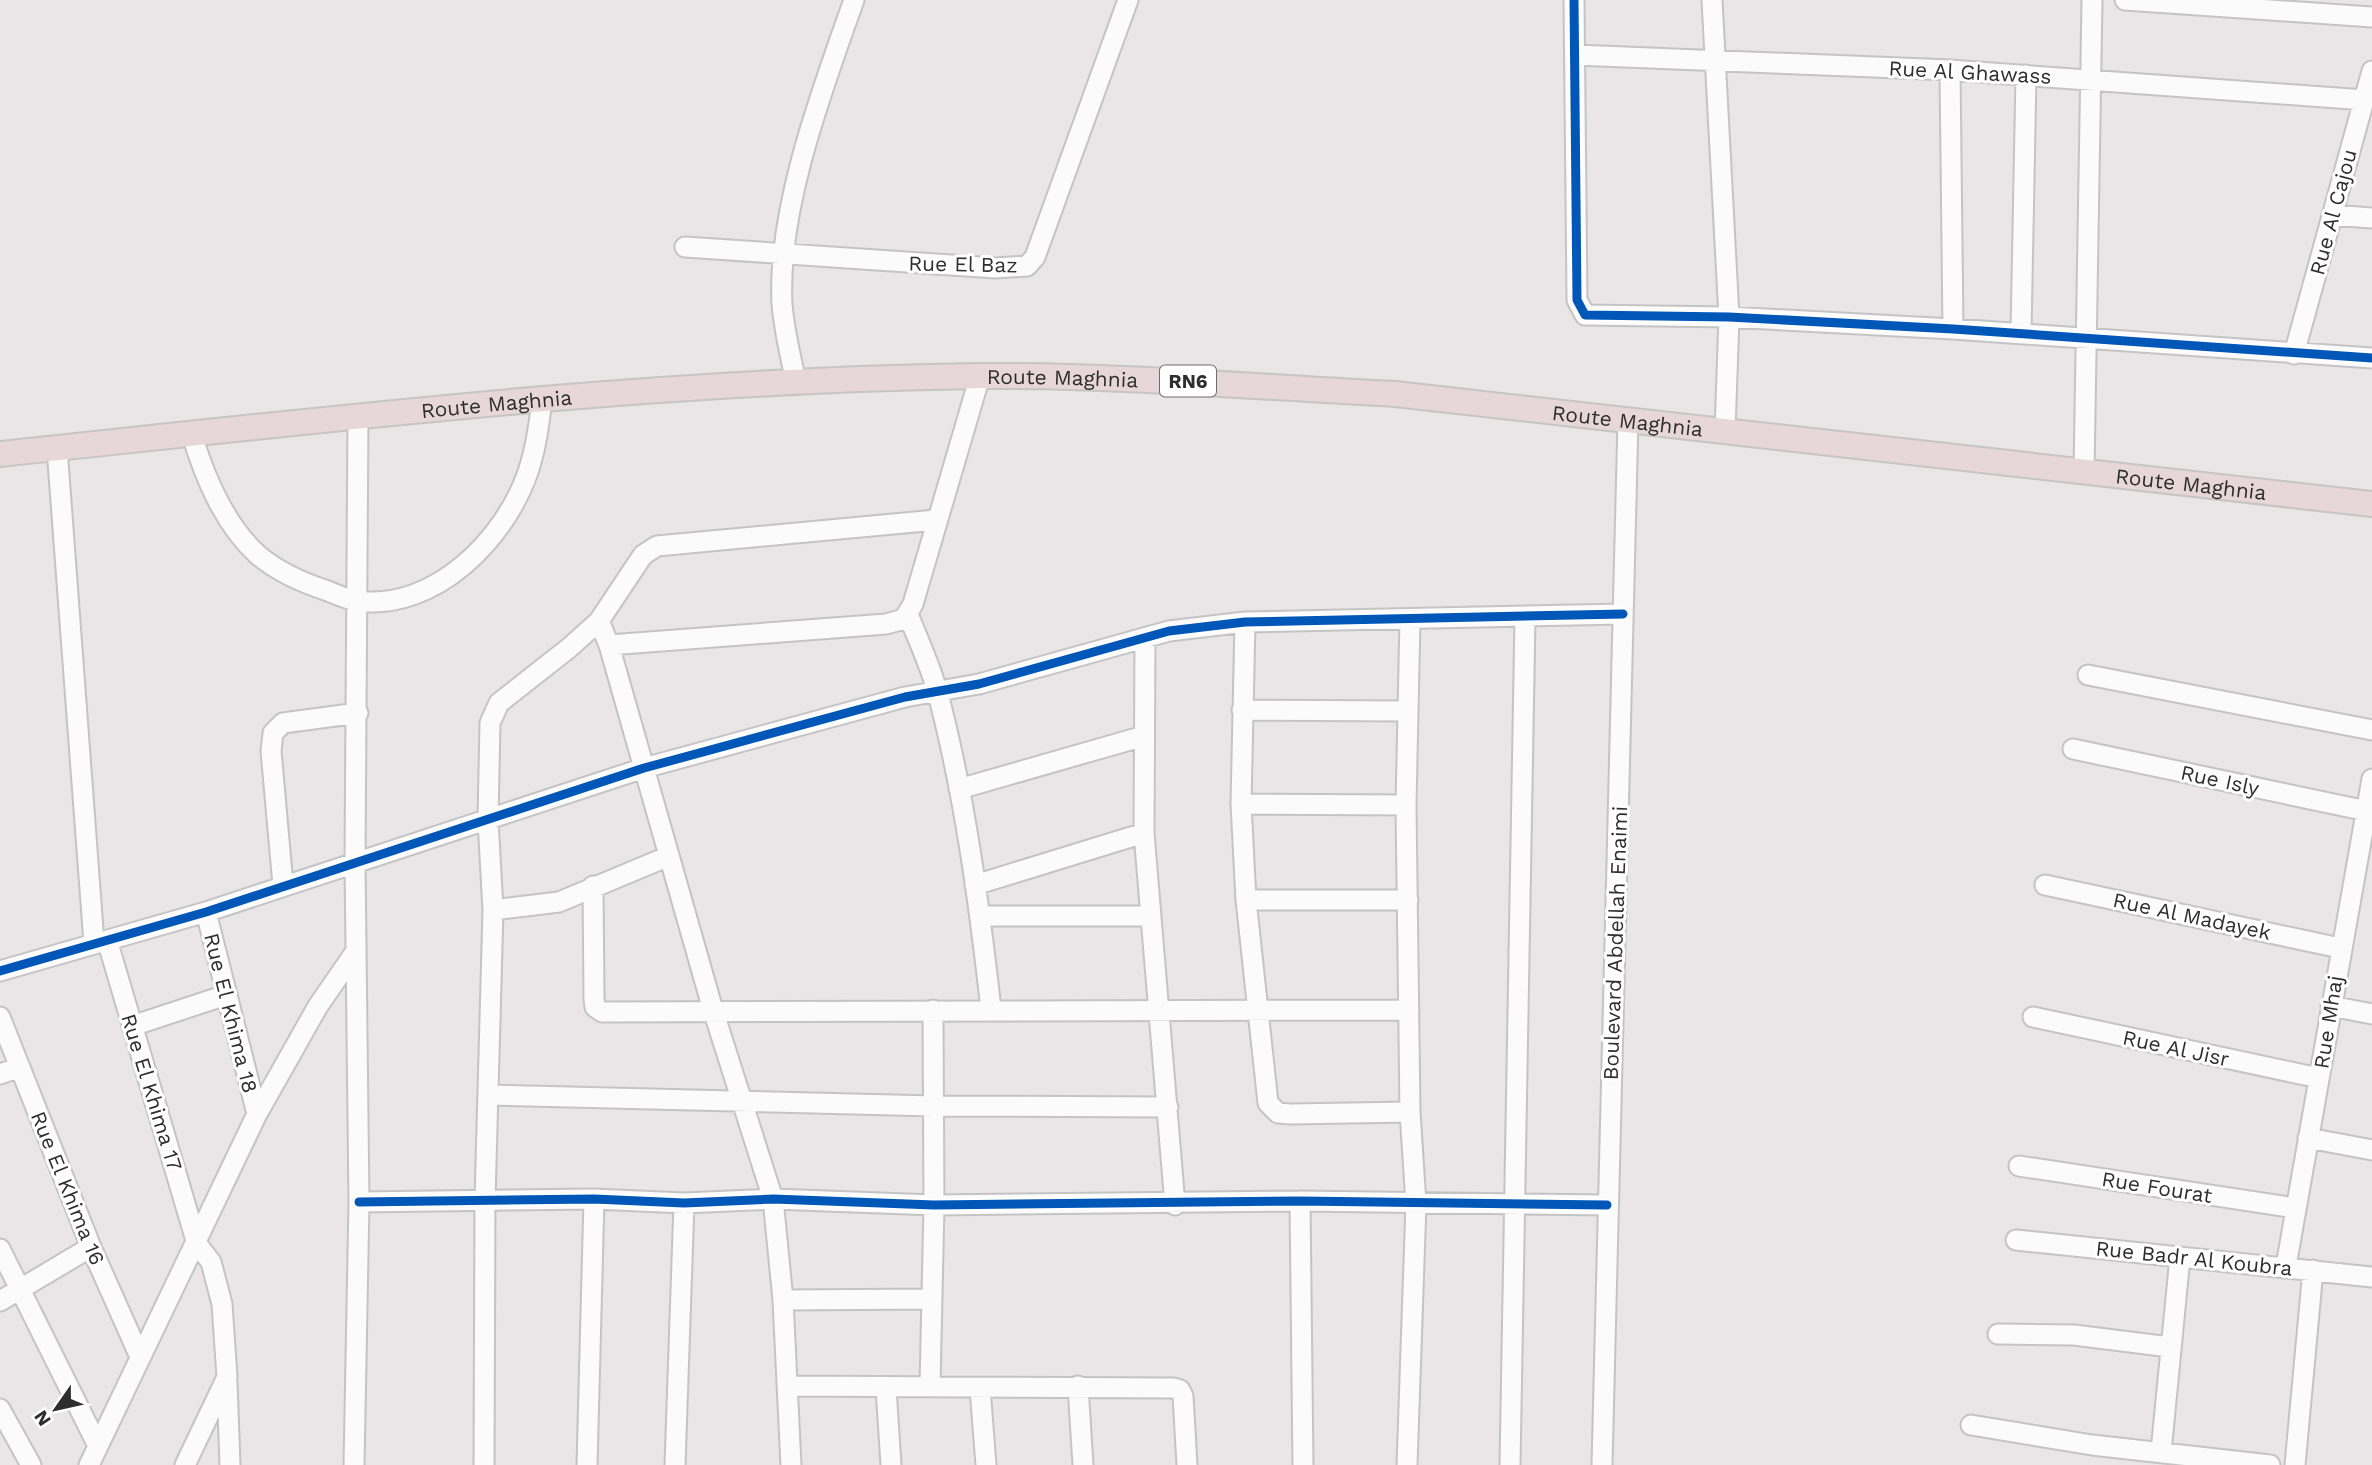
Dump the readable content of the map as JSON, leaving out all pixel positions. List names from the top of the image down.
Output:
{
  "streets": {
    "main road": ["Route Maghnia", "RN6"],
    "street": [
      "Rue Al Ghawass",
      "Rue Al Cajou",
      "Rue El Baz",
      "Rue Isly",
      "Rue Al Madayek",
      "Boulevard Abdellah Enaimi",
      "Rue El Khima 18",
      "Rue Mhaj",
      "Rue Al Jisr",
      "Rue El Khima 17",
      "Rue Fourat",
      "Rue El Khima 16",
      "Rue Badr Al Koubra"
    ]
  },
  "crossings": [
    ["Rue Al Ghawass", "Rue Al Cajou"],
    ["Route Maghnia", "Boulevard Abdellah Enaimi"],
    ["Route Maghnia", "Rue El Khima 17"],
    ["Rue Isly", "Rue Mhaj"],
    ["Rue Al Madayek", "Rue Mhaj"],
    ["Rue Mhaj", "Rue Al Jisr"],
    ["Rue Mhaj", "Rue Fourat"],
    ["Rue Mhaj", "Rue Badr Al Koubra"]
  ],
  "north": "bottom left"
}
